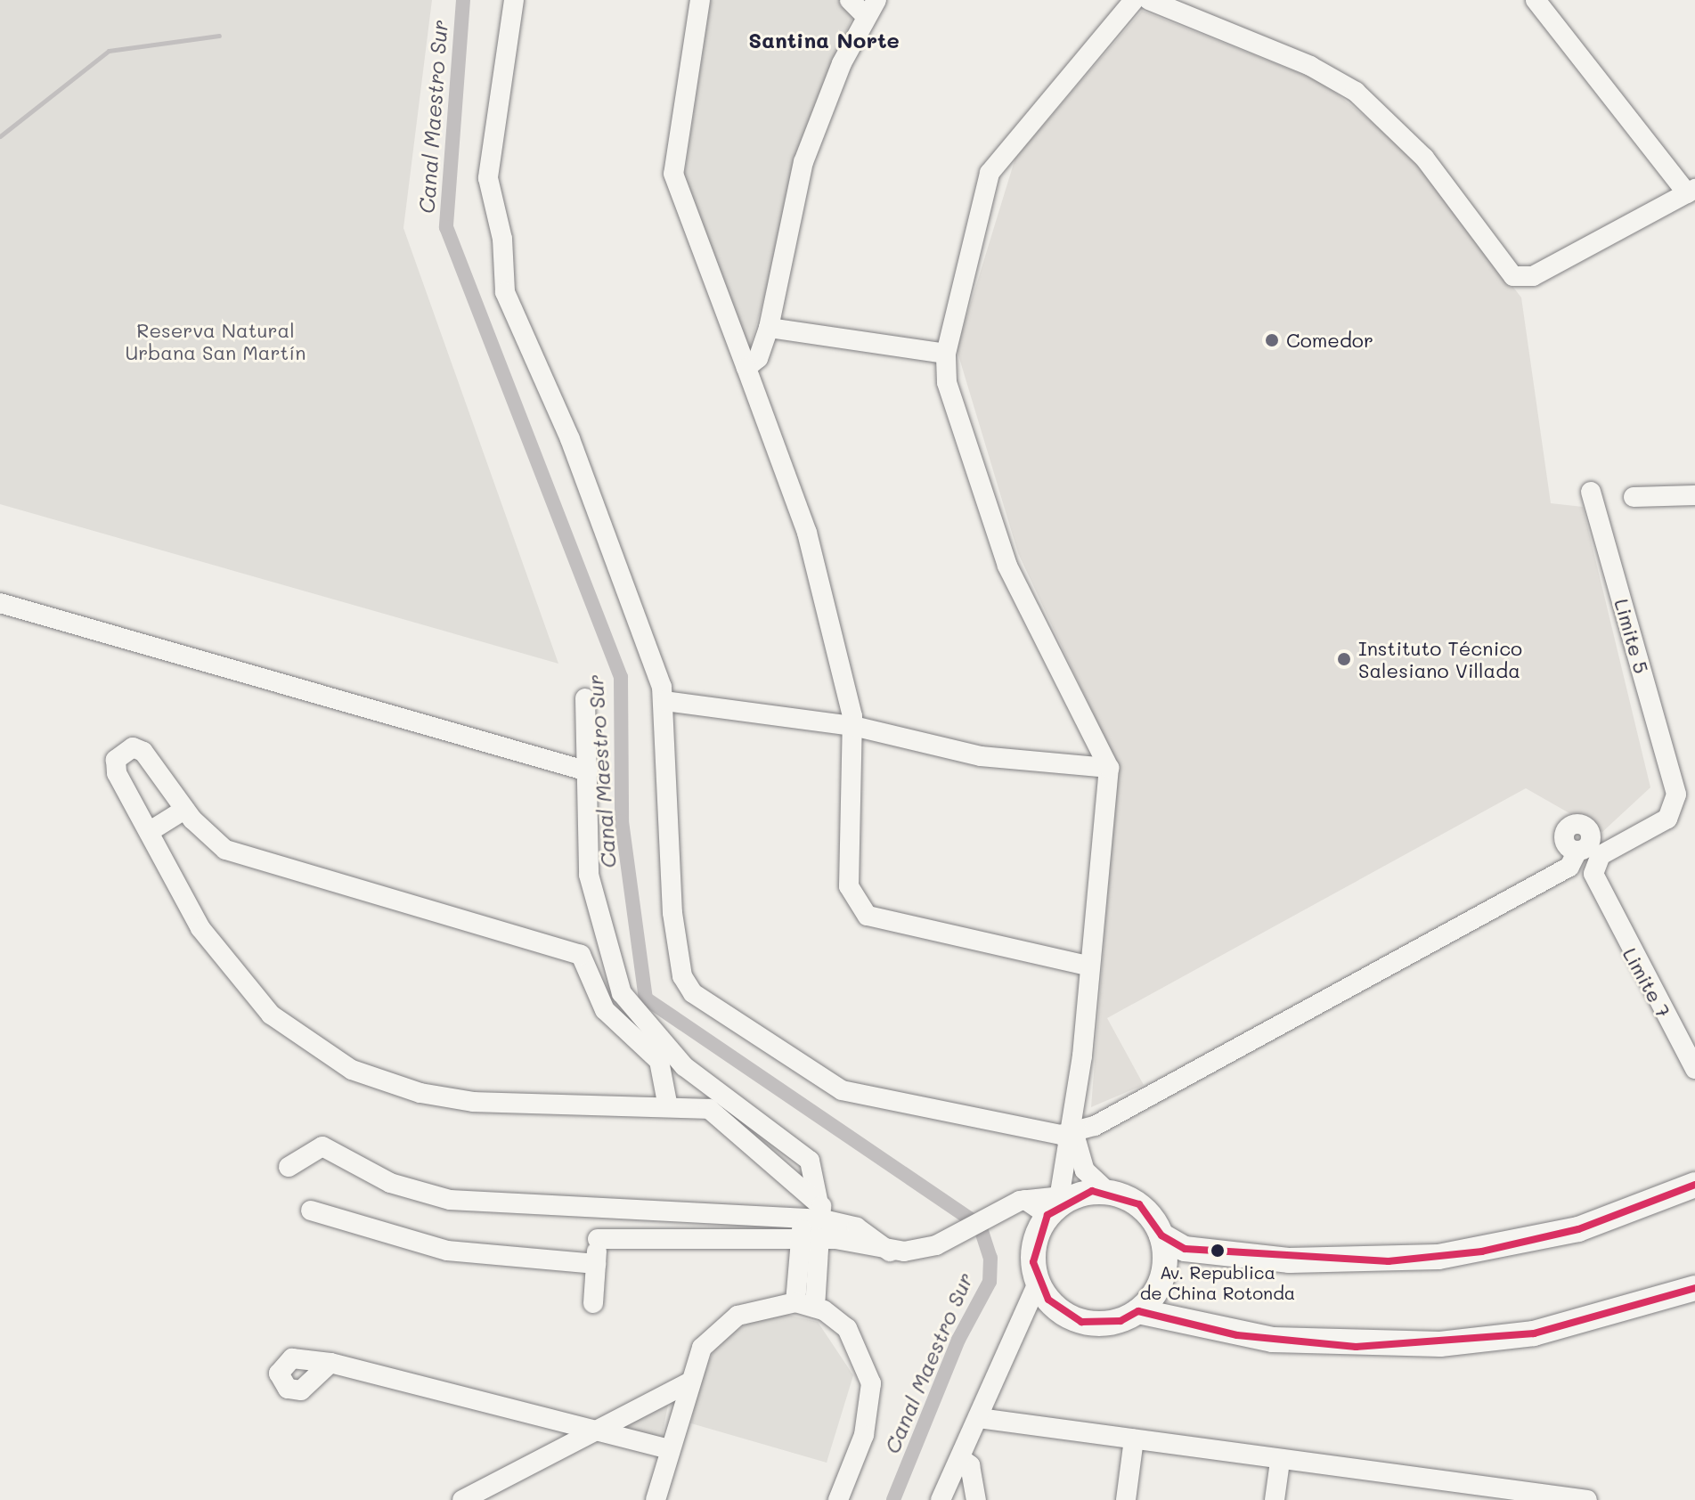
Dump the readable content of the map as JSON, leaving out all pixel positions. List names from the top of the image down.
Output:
{
  "streets": {
    "street": ["Limite 5", "Limite 7"]
  },
  "crossings": [
    ["Limite 5", "Limite 7"]
  ],
  "districts": ["Santina Norte"],
  "water": ["Canal Maestro Sur"],
  "parks": ["Reserva Natural Urbana San Martín"],
  "places": ["Comedor", "Instituto Técnico Salesiano Villada", "Av. Republica de China Rotonda"]
}
